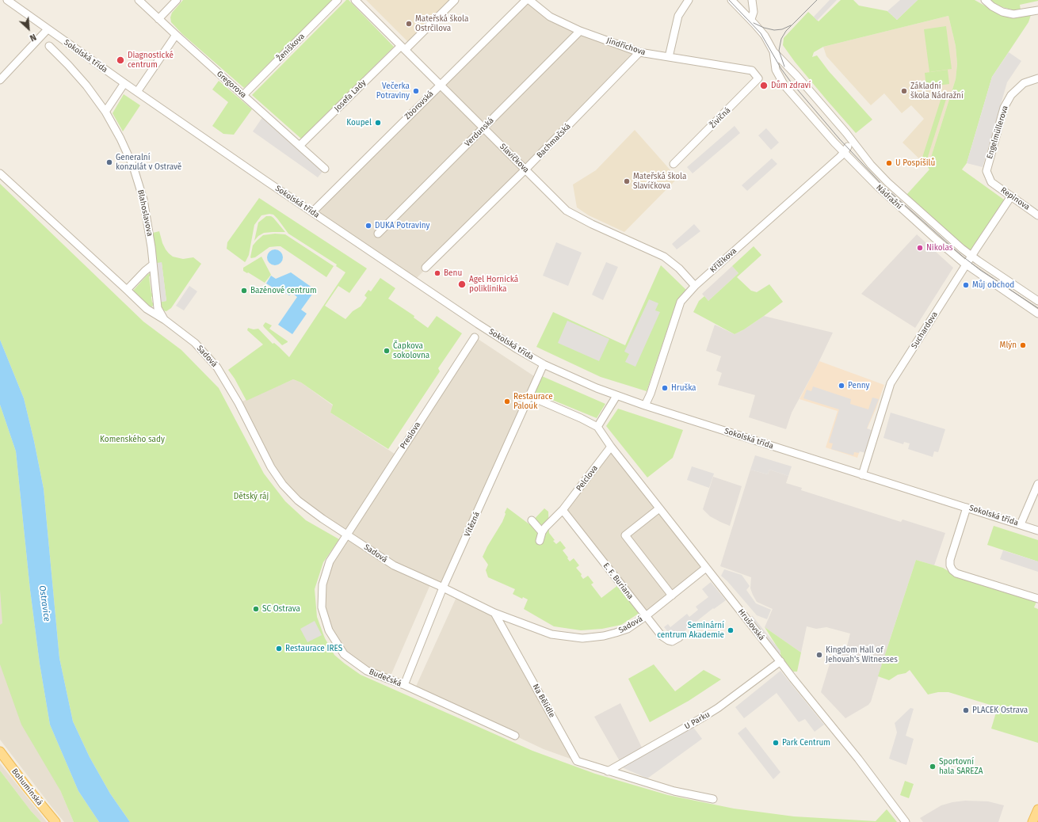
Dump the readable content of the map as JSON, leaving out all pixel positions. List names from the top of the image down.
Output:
{
  "streets": {
    "main road": ["Bohumínská"],
    "street": [
      "Jindřichova",
      "Ženíškova",
      "Sokolská třída",
      "Gregorova",
      "Josefa Lady",
      "Zborovská",
      "Živičná",
      "Verdunská",
      "Engelmüllerova",
      "Bachmačská",
      "Slavíčkova",
      "Nádražní",
      "Repinova",
      "Blahoslavova",
      "Křižíkova",
      "Suchardova",
      "Sadová",
      "Preslova",
      "Pelclova",
      "Vítězná",
      "E. F. Buriana",
      "Hrušovská",
      "Budečská",
      "Na Bělidle",
      "U Parku"
    ]
  },
  "crossings": [
    ["Jindřichova", "Živičná"],
    ["Jindřichova", "Verdunská"],
    ["Jindřichova", "Bachmačská"],
    ["Ženíškova", "Gregorova"],
    ["Sokolská třída", "Zborovská"],
    ["Sokolská třída", "Křižíkova"],
    ["Sokolská třída", "Suchardova"],
    ["Sokolská třída", "Vítězná"],
    ["Gregorova", "Josefa Lady"],
    ["Josefa Lady", "Slavíčkova"],
    ["Zborovská", "Slavíčkova"],
    ["Verdunská", "Slavíčkova"],
    ["Engelmüllerova", "Repinova"],
    ["Bachmačská", "Slavíčkova"],
    ["Slavíčkova", "Křižíkova"],
    ["Nádražní", "Křižíkova"],
    ["Nádražní", "Suchardova"],
    ["Repinova", "Suchardova"],
    ["Blahoslavova", "Sadová"],
    ["Sadová", "Preslova"],
    ["Sadová", "Vítězná"],
    ["Sadová", "E. F. Buriana"],
    ["Sadová", "Hrušovská"],
    ["Sadová", "Budečská"],
    ["Sadová", "Na Bělidle"],
    ["Preslova", "Budečská"],
    ["Pelclova", "E. F. Buriana"],
    ["Pelclova", "Hrušovská"],
    ["Vítězná", "Budečská"],
    ["Hrušovská", "U Parku"],
    ["Na Bělidle", "U Parku"]
  ],
  "water": ["Ostravice"],
  "parks": ["Komenského sady", "Dětský ráj"],
  "places": [
    "Mateřská škola Ostrčilova",
    "Diagnostické centrum",
    "Dům zdraví",
    "Večerka Potraviny",
    "Základní škola Nádražní",
    "Koupel",
    "Generalní konzulát v Ostravě",
    "U Pospíšilů",
    "Mateřská škola Slavíčkova",
    "DUKA Potraviny",
    "Nikolas",
    "Benu",
    "Agel Hornická poliklinika",
    "Můj obchod",
    "Bazénové centrum",
    "Mlýn",
    "Čapkova sokolovna",
    "Penny",
    "Hruška",
    "Restaurace Palouk",
    "SC Ostrava",
    "Seminární centrum Akademie",
    "Restaurace IRES",
    "Kingdom Hall of Jehovah's Witnesses",
    "PLACEK Ostrava",
    "Park Centrum",
    "Sportovní hala SAREZA"
  ],
  "north": "bottom right"
}
